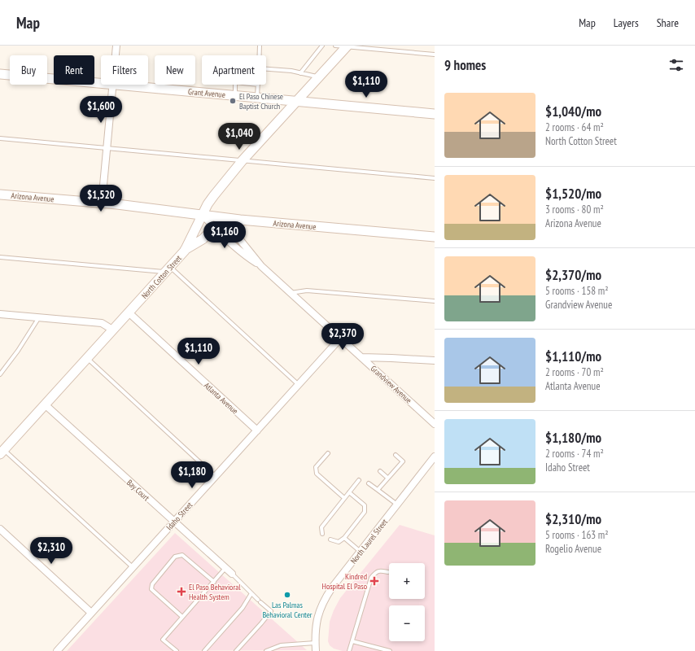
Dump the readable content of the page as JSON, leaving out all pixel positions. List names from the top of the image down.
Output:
{
  "streets": {
    "main road": ["Grant Avenue", "Arizona Avenue", "North Cotton Street"],
    "street": [
      "Grandview Avenue",
      "Atlanta Avenue",
      "Bay Court",
      "Idaho Street",
      "North Laurel Street"
    ]
  },
  "crossings": [
    ["Grant Avenue", "North Cotton Street"],
    ["Arizona Avenue", "North Cotton Street"],
    ["Arizona Avenue", "Grandview Avenue"],
    ["North Cotton Street", "Grandview Avenue"],
    ["North Cotton Street", "Atlanta Avenue"],
    ["North Cotton Street", "Bay Court"],
    ["Grandview Avenue", "Idaho Street"],
    ["Atlanta Avenue", "Idaho Street"],
    ["Bay Court", "Idaho Street"]
  ],
  "places": {
    "other": ["El Paso Chinese Baptist Church", "Las Palmas Behavioral Center"],
    "health": ["Kindred Hospital El Paso", "El Paso Behavioral Health System"]
  },
  "page": {
    "header": "Map",
    "nav": ["Map", "Layers", "Share"],
    "heading": "9 homes",
    "chip": [
      "Buy",
      "Rent",
      "Filters",
      "New",
      "Apartment"
    ],
    "price": [
      "$1,110",
      "$1,600",
      "$1,040",
      "$1,520",
      "$1,160",
      "$2,370",
      "$1,110",
      "$1,180",
      "$2,310"
    ],
    "list": [
      {
        "name": "$1,040/mo",
        "note": "2 rooms · 64 m² · North Cotton Street"
      },
      {
        "name": "$1,520/mo",
        "note": "3 rooms · 80 m² · Arizona Avenue"
      },
      {
        "name": "$2,370/mo",
        "note": "5 rooms · 158 m² · Grandview Avenue"
      },
      {
        "name": "$1,110/mo",
        "note": "2 rooms · 70 m² · Atlanta Avenue"
      },
      {
        "name": "$1,180/mo",
        "note": "2 rooms · 74 m² · Idaho Street"
      },
      {
        "name": "$2,310/mo",
        "note": "5 rooms · 163 m² · Rogelio Avenue"
      }
    ],
    "map_buttons": ["+", "−"]
  }
}
